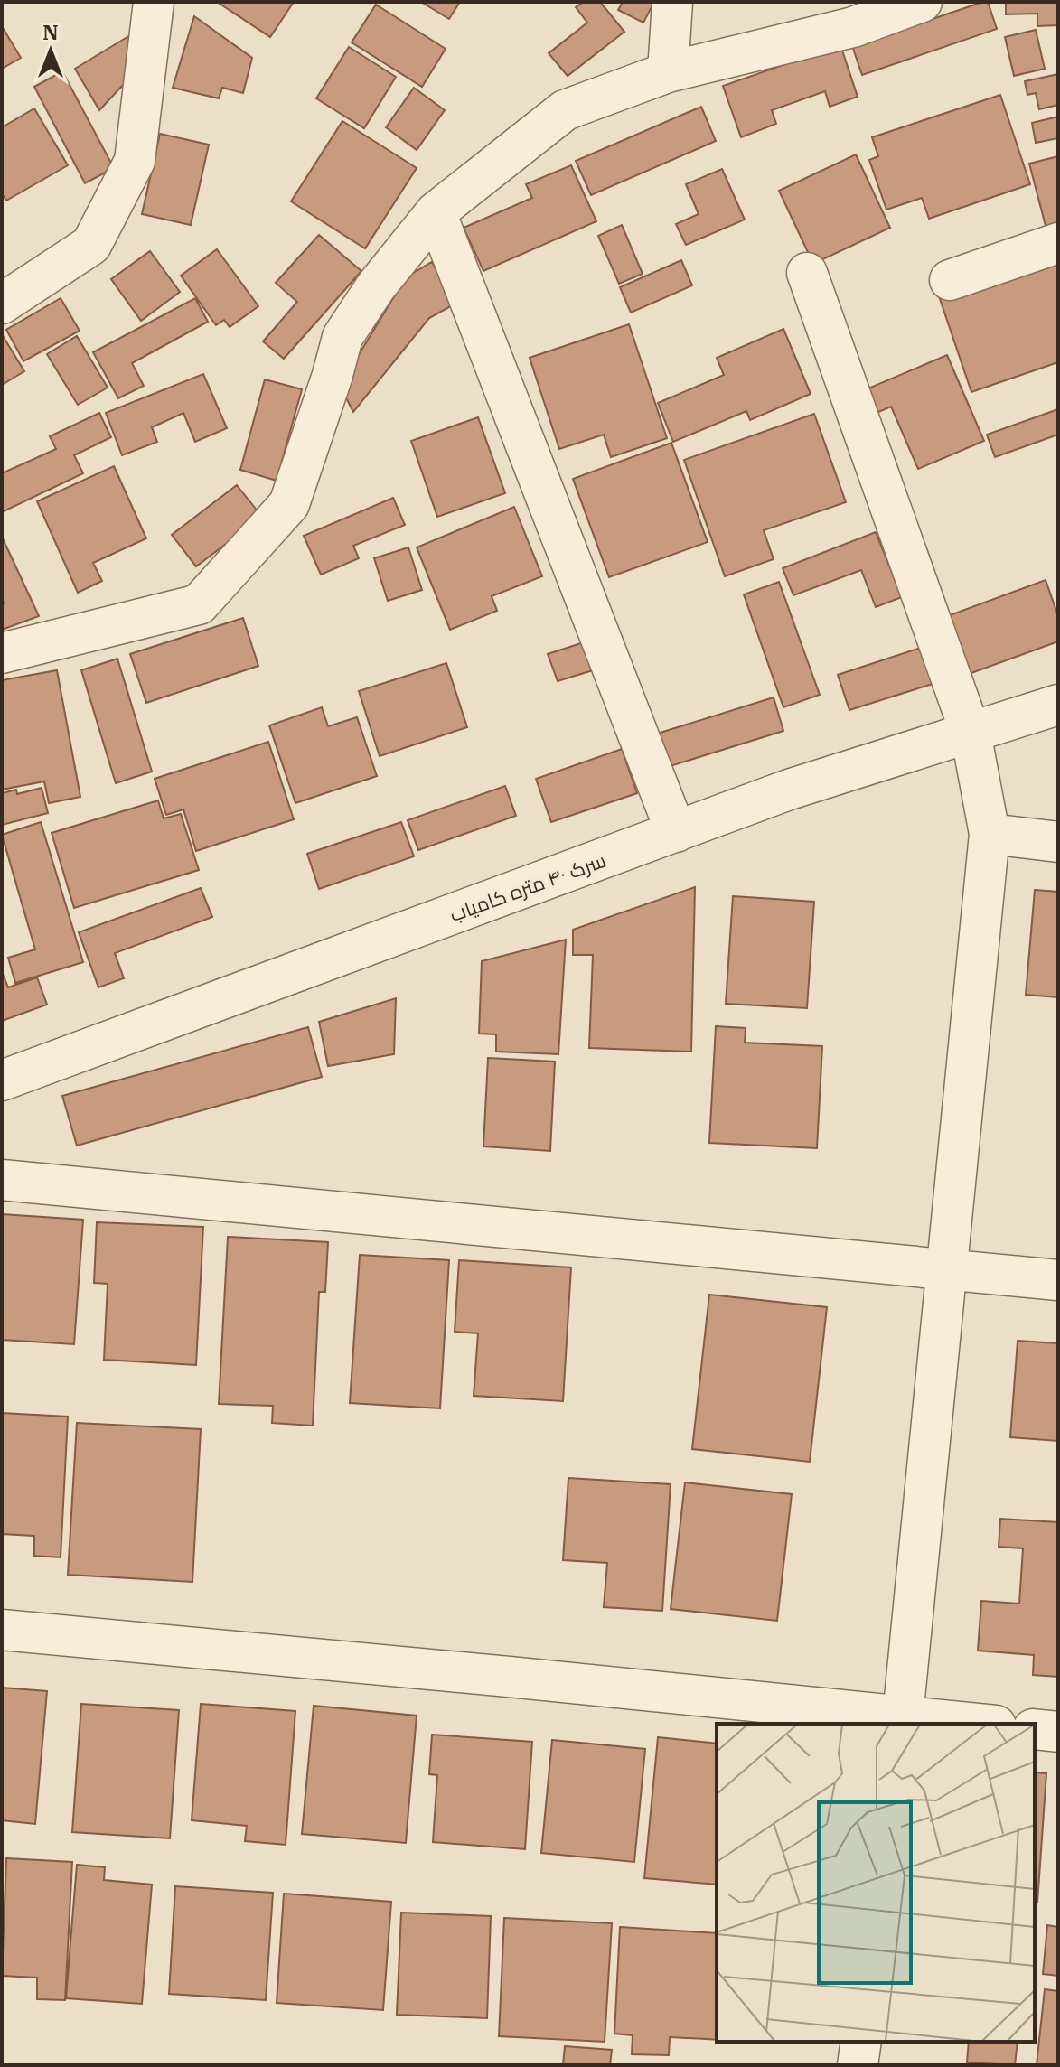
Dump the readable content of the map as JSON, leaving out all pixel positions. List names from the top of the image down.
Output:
{
  "streets": {
    "street": ["سرک ۴۰ متره کامیاب"]
  },
  "north": "top"
}
